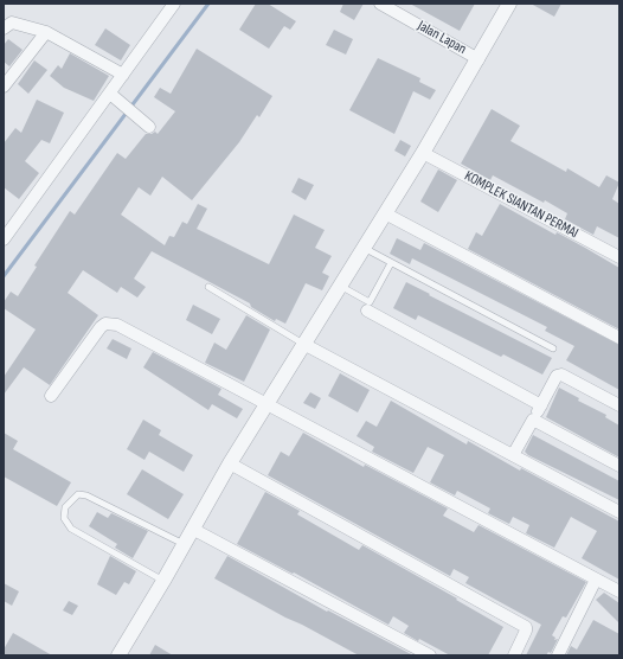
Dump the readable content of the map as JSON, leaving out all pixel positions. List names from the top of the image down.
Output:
{
  "streets": {
    "street": ["Jalan Lapan", "KOMPLEK SIANTAN PERMAI"]
  }
}
